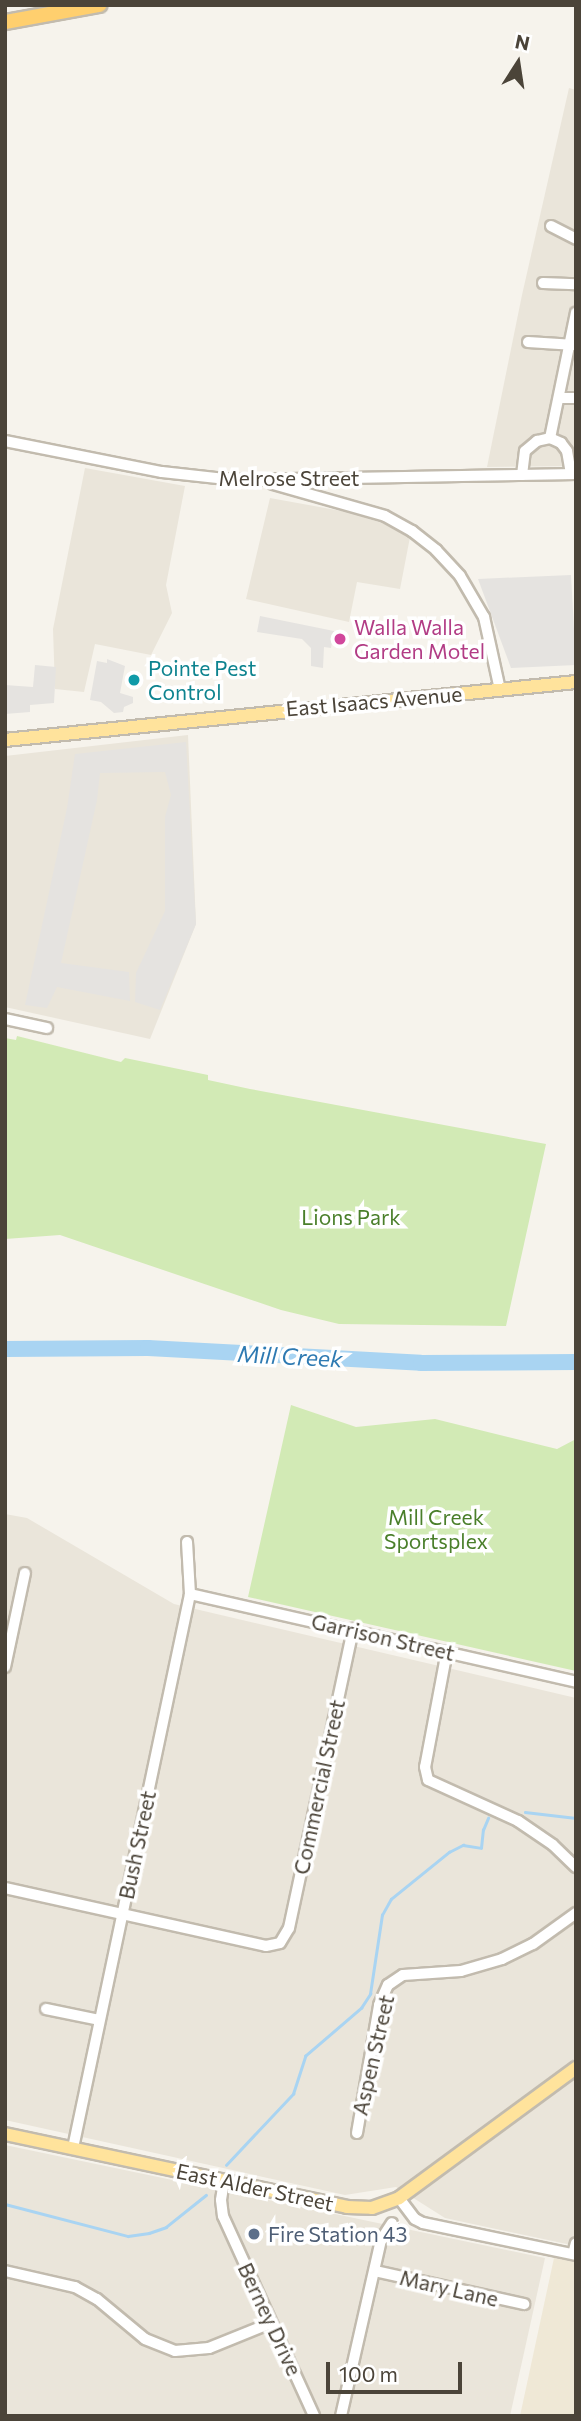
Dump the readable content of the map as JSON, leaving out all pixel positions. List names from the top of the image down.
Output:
{
  "streets": {
    "main road": ["East Isaacs Avenue", "East Alder Street"],
    "street": [
      "Melrose Street",
      "Garrison Street",
      "Commercial Street",
      "Bush Street",
      "Aspen Street",
      "Mary Lane",
      "Berney Drive"
    ]
  },
  "crossings": [
    ["Garrison Street", "Commercial Street"],
    ["Garrison Street", "Bush Street"],
    ["Commercial Street", "Bush Street"],
    ["Bush Street", "East Alder Street"],
    ["East Alder Street", "Berney Drive"]
  ],
  "water": ["Mill Creek"],
  "parks": ["Lions Park", "Mill Creek Sportsplex"],
  "places": ["Walla Walla Garden Motel", "Pointe Pest Control", "Fire Station 43"],
  "scale_bar": "100 m",
  "north": "top"
}
